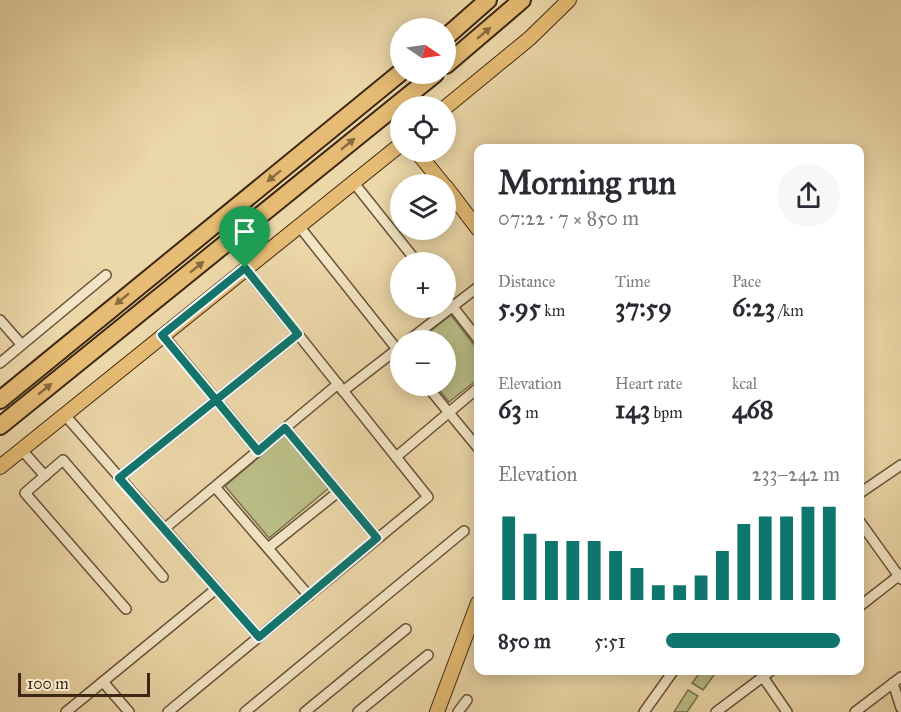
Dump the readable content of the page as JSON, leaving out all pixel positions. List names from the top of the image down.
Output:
{
  "scale_bar": "100 m",
  "north": "right",
  "page": {
    "map_buttons": ["+", "−"],
    "heading": ["Morning run", "07:22 · 7 × 850 m"],
    "stats": [
      ["Distance", "5.95 km"],
      ["Time", "37:59"],
      ["Pace", "6:23 /km"],
      ["Elevation", "63 m"],
      ["Heart rate", "143 bpm"],
      ["kcal", "468"]
    ],
    "chart": ["Elevation", "233–242 m"],
    "list": [
      {
        "name": "850 m",
        "note": "5:51"
      }
    ],
    "scale": "100 m"
  }
}
